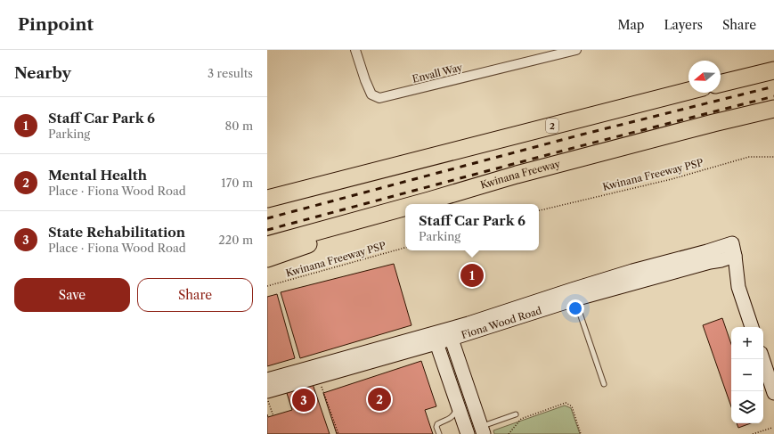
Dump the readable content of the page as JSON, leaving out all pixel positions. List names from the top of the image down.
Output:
{
  "streets": {
    "highway": ["2", "Kwinana Freeway"],
    "street": ["Envall Way", "Fiona Wood Road"],
    "path": ["Kwinana Freeway PSP"]
  },
  "north": "left",
  "page": {
    "header": "Pinpoint",
    "nav": ["Map", "Layers", "Share"],
    "heading": ["Nearby", "3 results"],
    "list": [
      {
        "mark": "1",
        "name": "Staff Car Park 6",
        "note": "Parking",
        "value": "80 m"
      },
      {
        "mark": "2",
        "name": "Mental Health",
        "note": "Place · Fiona Wood Road",
        "value": "170 m"
      },
      {
        "mark": "3",
        "name": "State Rehabilitation",
        "note": "Place · Fiona Wood Road",
        "value": "220 m"
      }
    ],
    "popup": ["Staff Car Park 6", "Parking"],
    "pins": ["1", "2", "3"],
    "buttons": ["Save", "Share"],
    "map_buttons": ["+", "−"]
  }
}
